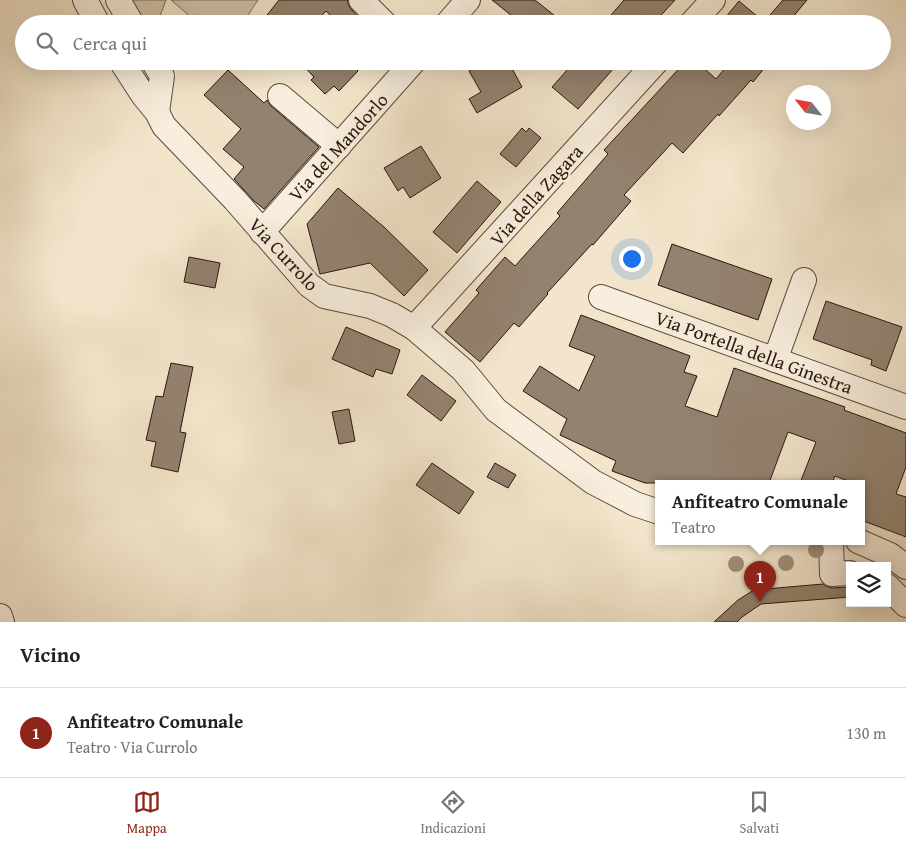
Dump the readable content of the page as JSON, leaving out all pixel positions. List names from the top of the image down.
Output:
{
  "streets": {
    "street": [
      "Via del Mandorlo",
      "Via della Zagara",
      "Via Currolo",
      "Via Portella della Ginestra"
    ]
  },
  "crossings": [
    ["Via del Mandorlo", "Via Currolo"],
    ["Via della Zagara", "Via Currolo"]
  ],
  "north": "top left",
  "page": {
    "search": "Cerca qui",
    "popup": ["Anfiteatro Comunale", "Teatro"],
    "pins": "1",
    "heading": "Vicino",
    "list": [
      {
        "mark": "1",
        "name": "Anfiteatro Comunale",
        "note": "Teatro · Via Currolo",
        "value": "130 m"
      }
    ],
    "nav": ["Mappa", "Indicazioni", "Salvati"]
  }
}
